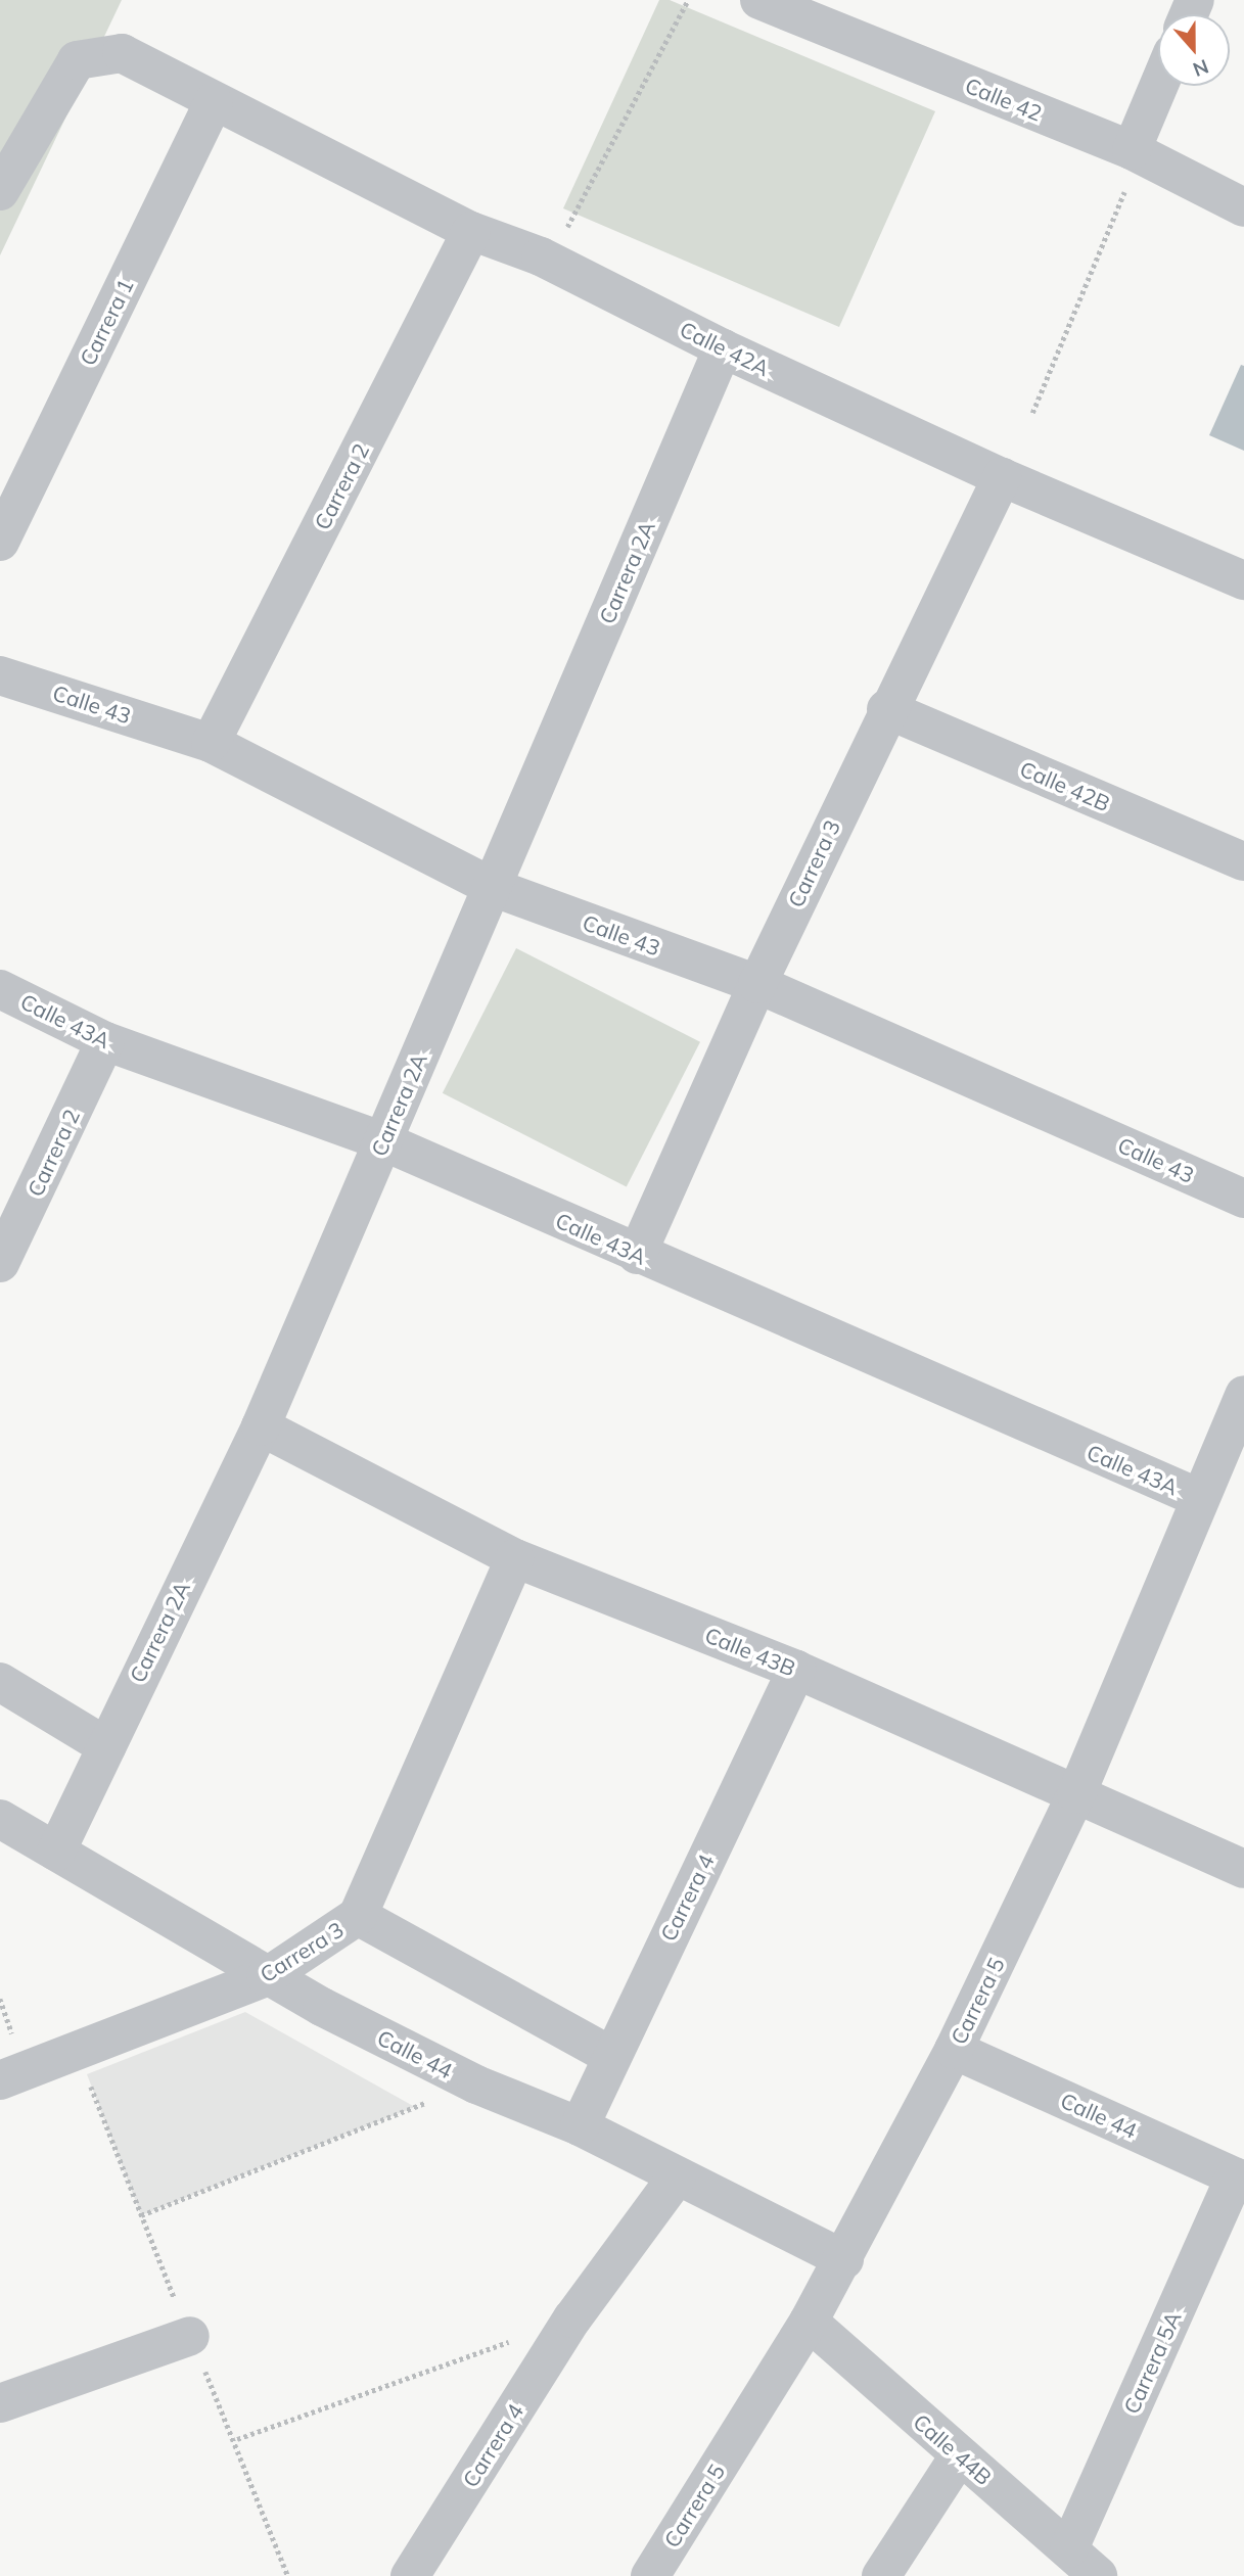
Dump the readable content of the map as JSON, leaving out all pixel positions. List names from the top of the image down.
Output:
{
  "streets": {
    "street": [
      "Calle 42",
      "Carrera 1",
      "Calle 42A",
      "Carrera 2",
      "Carrera 2A",
      "Calle 43",
      "Calle 42B",
      "Carrera 3",
      "Calle 43A",
      "Calle 43B",
      "Carrera 4",
      "Carrera 5",
      "Calle 44",
      "Carrera 5A",
      "Calle 44B"
    ]
  },
  "crossings": [
    ["Carrera 1", "Calle 42A"],
    ["Calle 42A", "Carrera 2"],
    ["Calle 42A", "Carrera 2A"],
    ["Calle 42A", "Carrera 3"],
    ["Carrera 2", "Calle 43"],
    ["Carrera 2", "Calle 43A"],
    ["Carrera 2A", "Calle 43"],
    ["Carrera 2A", "Calle 43A"],
    ["Carrera 2A", "Calle 43B"],
    ["Carrera 2A", "Calle 44"],
    ["Calle 43", "Carrera 3"],
    ["Calle 42B", "Carrera 3"],
    ["Carrera 3", "Calle 43A"],
    ["Carrera 3", "Calle 43B"],
    ["Carrera 3", "Calle 44"],
    ["Calle 43A", "Carrera 5"],
    ["Calle 43B", "Carrera 4"],
    ["Calle 43B", "Carrera 5"],
    ["Carrera 4", "Calle 44"],
    ["Carrera 5", "Calle 44"],
    ["Carrera 5", "Calle 44B"],
    ["Calle 44", "Carrera 5A"],
    ["Carrera 5A", "Calle 44B"]
  ],
  "north": "bottom"
}
